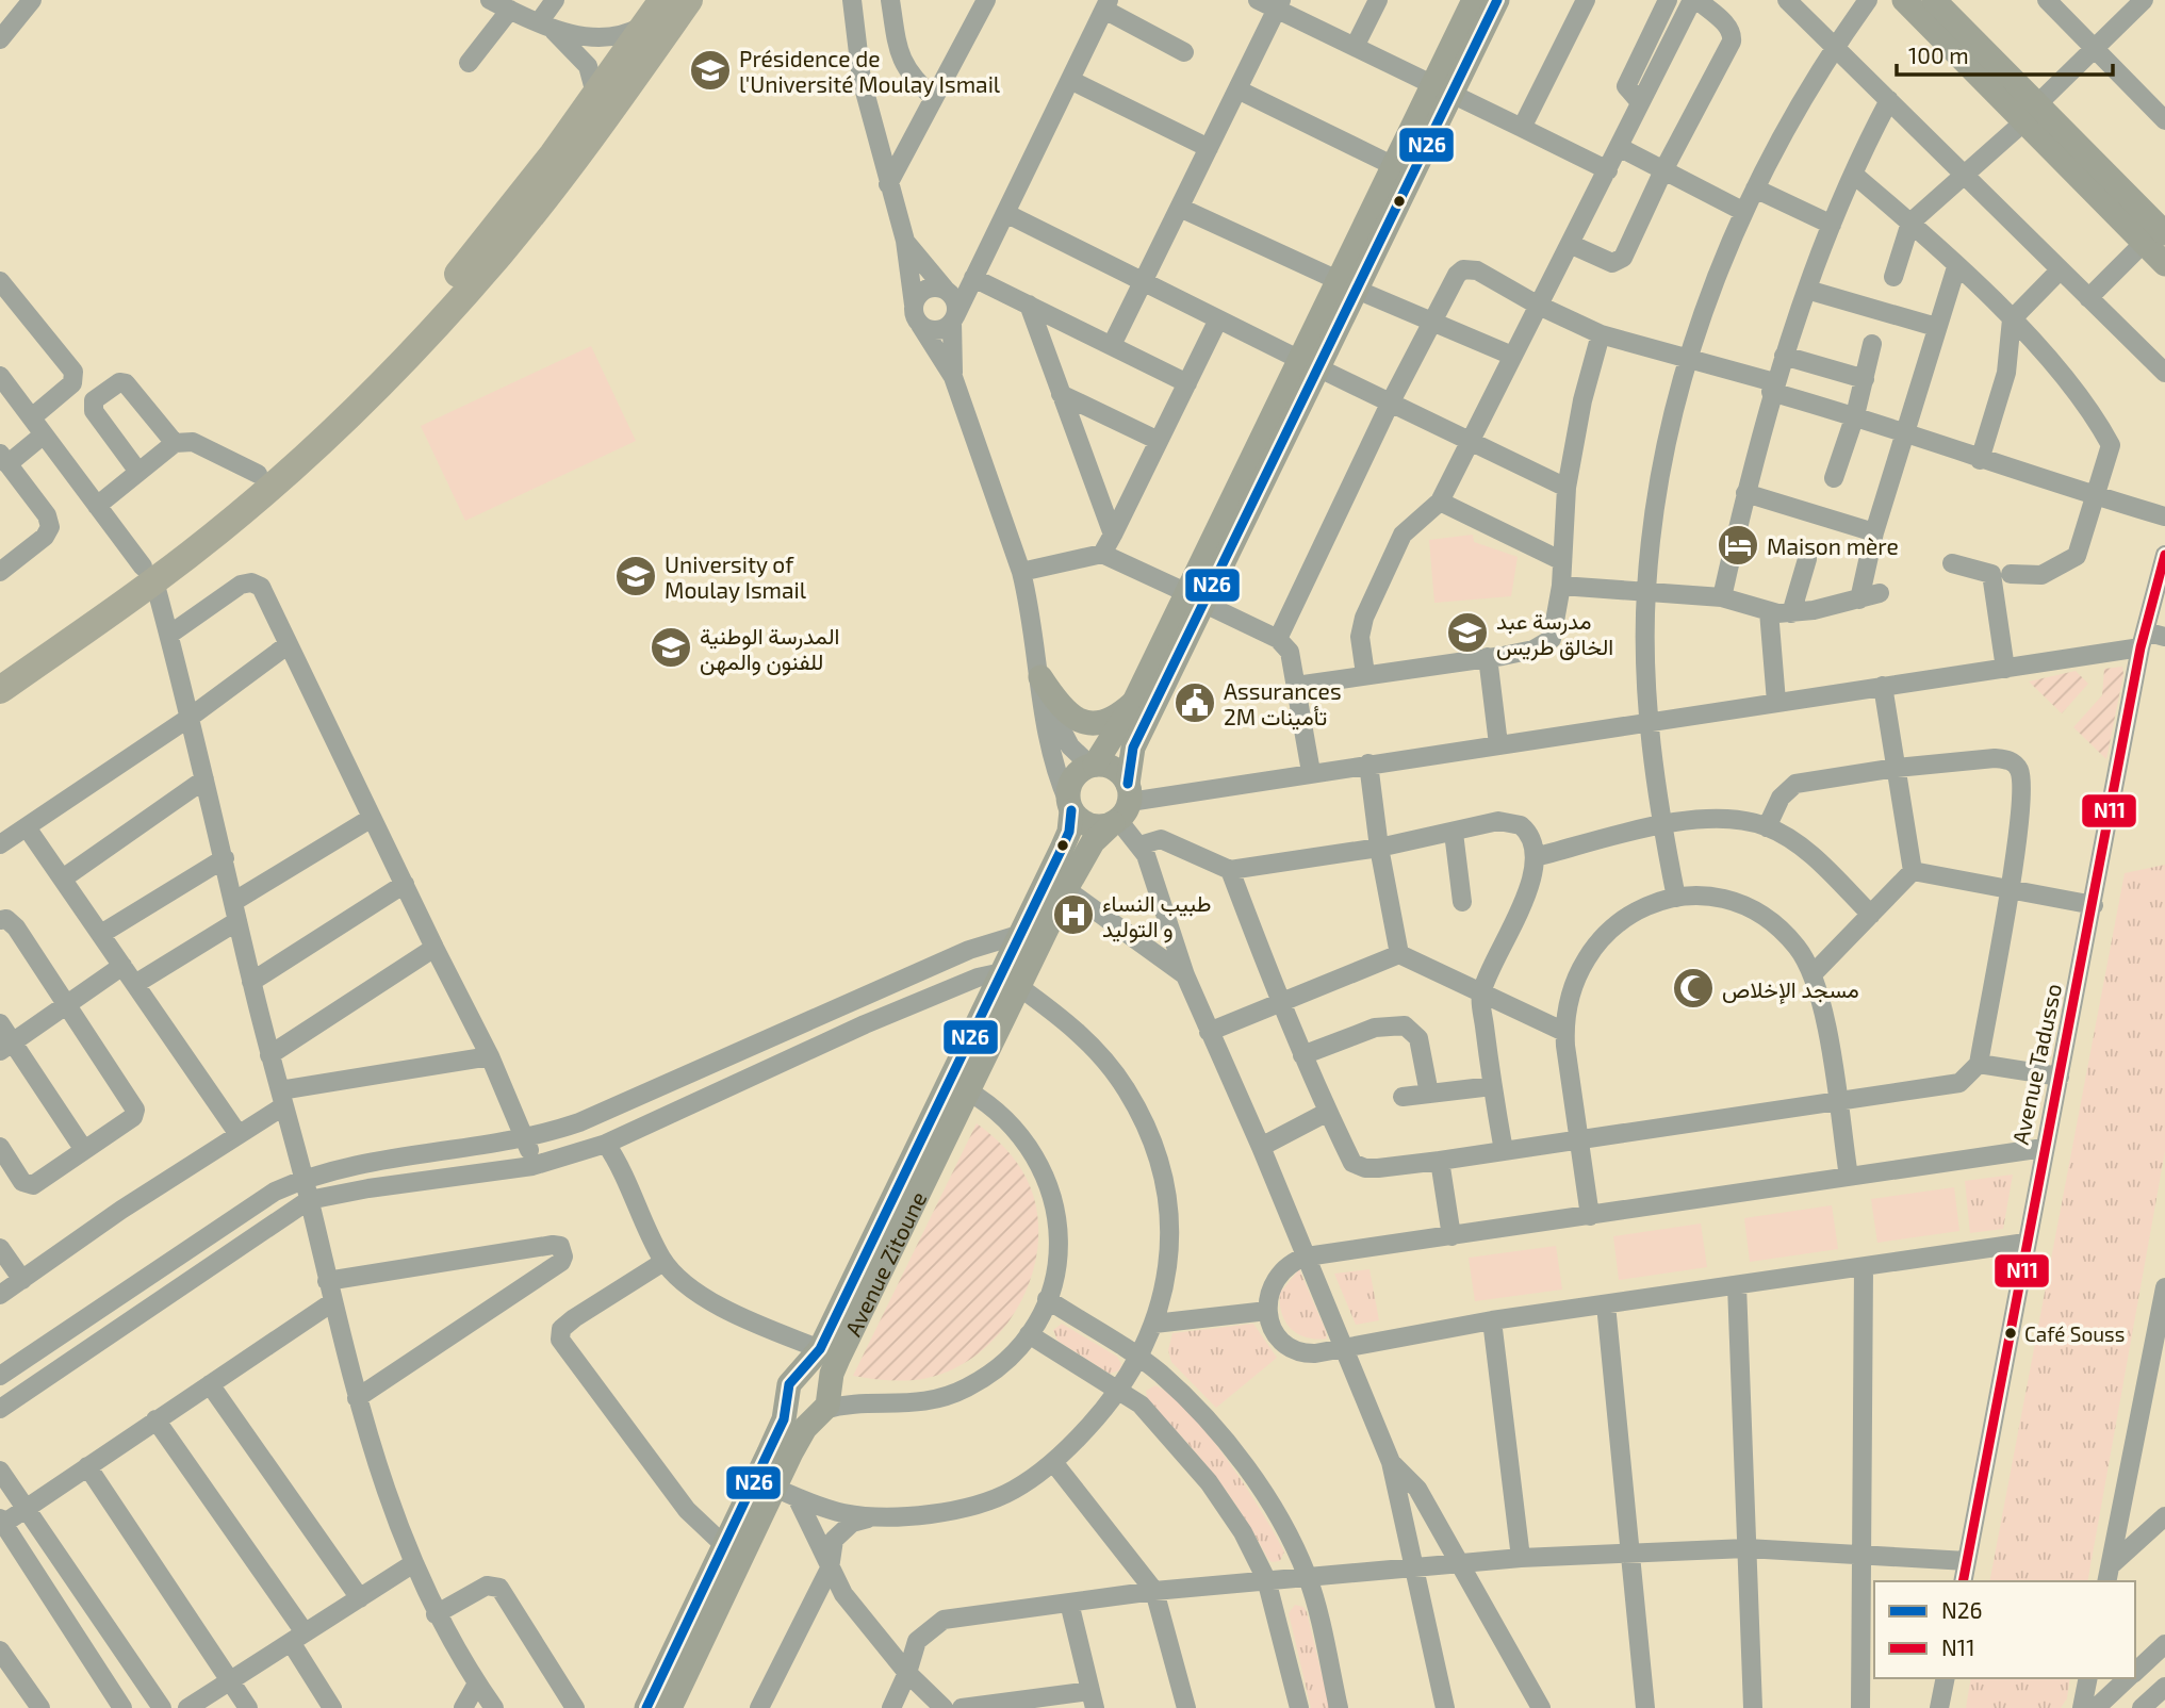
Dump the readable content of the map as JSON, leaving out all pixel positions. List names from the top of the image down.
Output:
{
  "streets": {
    "main road": ["Avenue Zitoune"],
    "street": ["Avenue Tadusso"]
  },
  "places": {
    "school or university": [
      "Présidence de l'Université Moulay Ismail",
      "University of Moulay Ismail",
      "مدرسة عبد الخالق طريس",
      "المدرسة الوطنية للفنون والمهن"
    ],
    "hotel": ["Maison mère"],
    "public building": ["Assurances 2M تأمينات"],
    "hospital": ["طبيب النساء و التوليد"],
    "mosque": ["مسجد الإخلاص"],
    "other": ["Café Souss"]
  },
  "lines": ["transit line N26", "transit line N11"],
  "legend": ["N26", "N11"],
  "scale_bar": "100 m"
}
